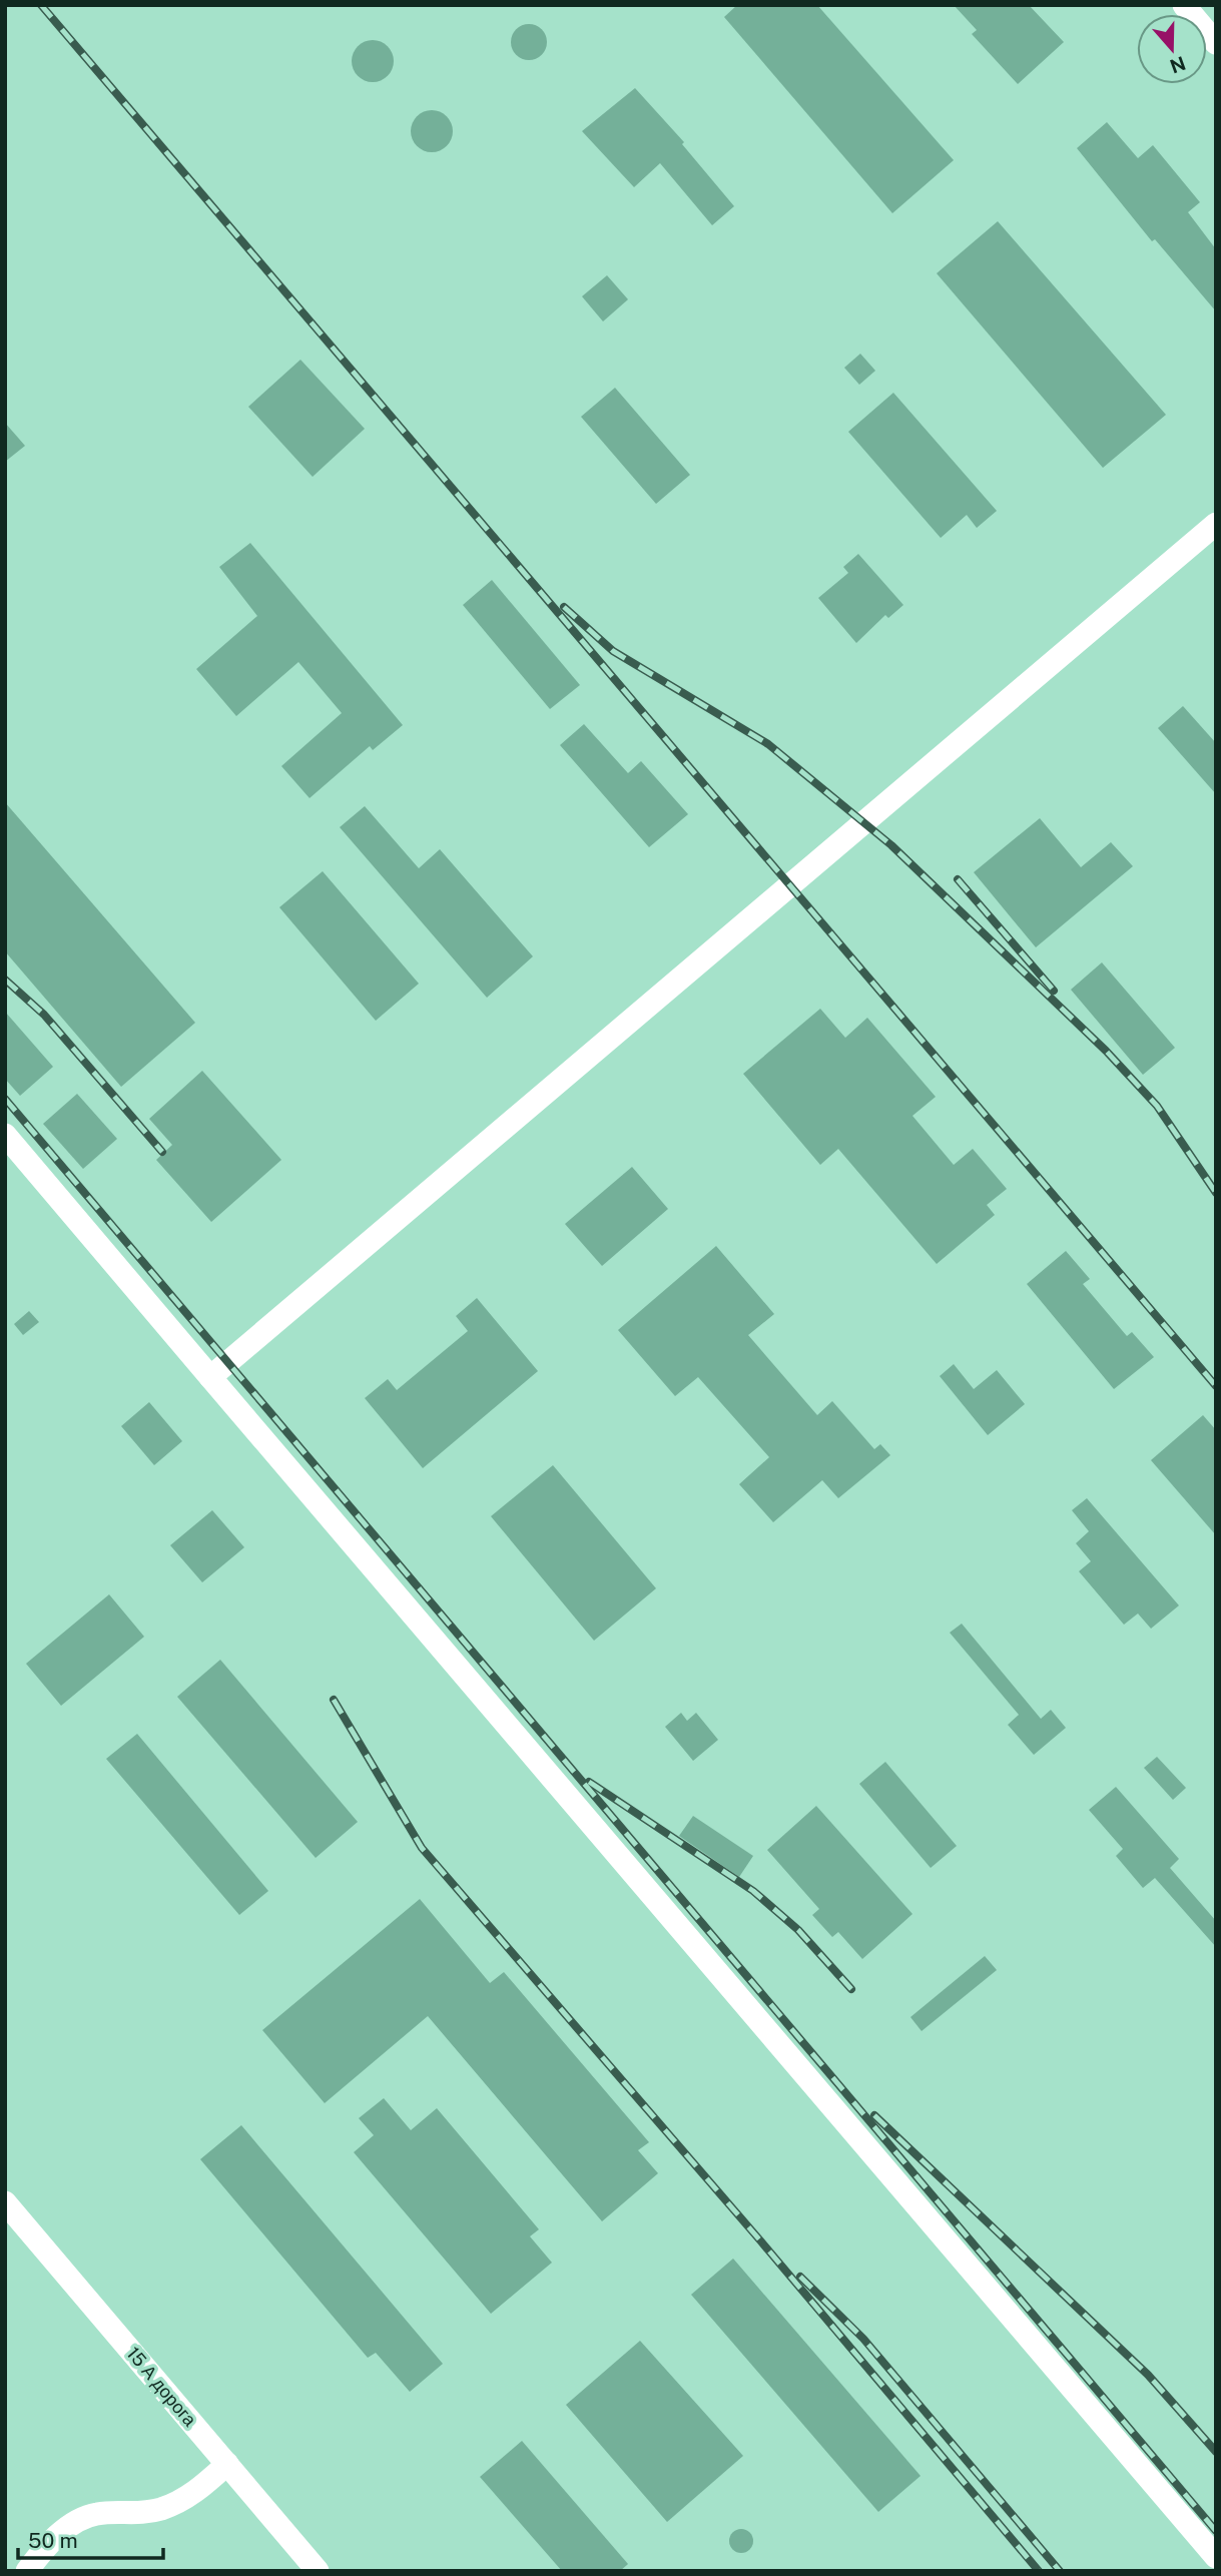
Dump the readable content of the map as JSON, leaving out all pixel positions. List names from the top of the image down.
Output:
{
  "streets": {
    "street": ["15 А дорога"]
  },
  "scale_bar": "50 m",
  "north": "bottom"
}
